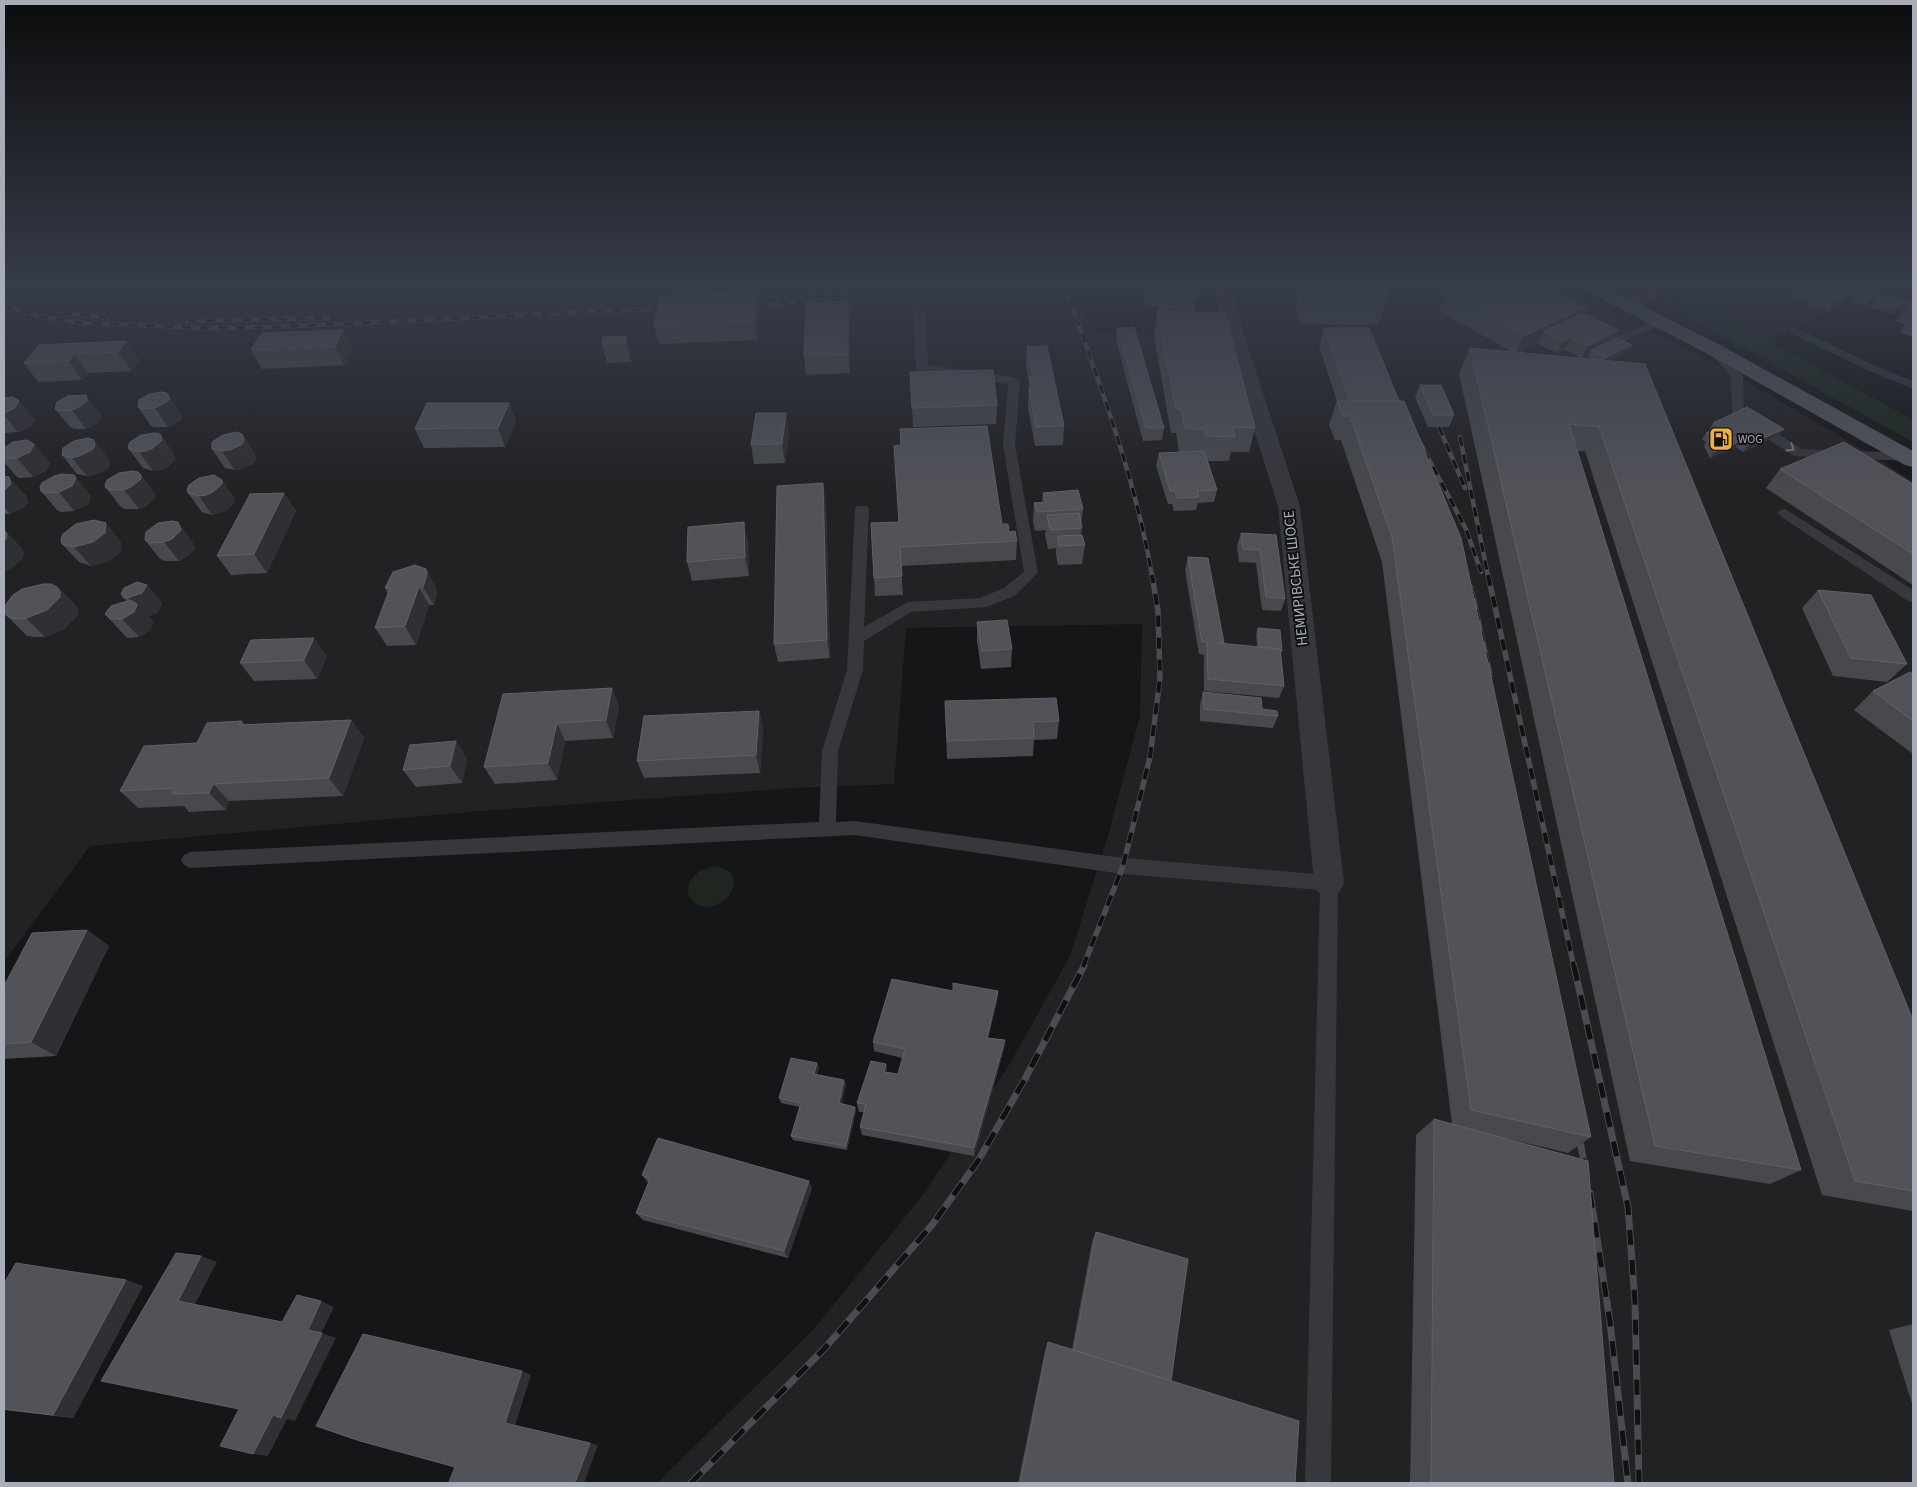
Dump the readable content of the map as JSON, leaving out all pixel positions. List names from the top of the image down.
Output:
{
  "streets": {
    "street": ["НЕМИРІВСЬКЕ ШОСЕ"]
  },
  "places": {
    "fuel station": ["WOG"]
  }
}
